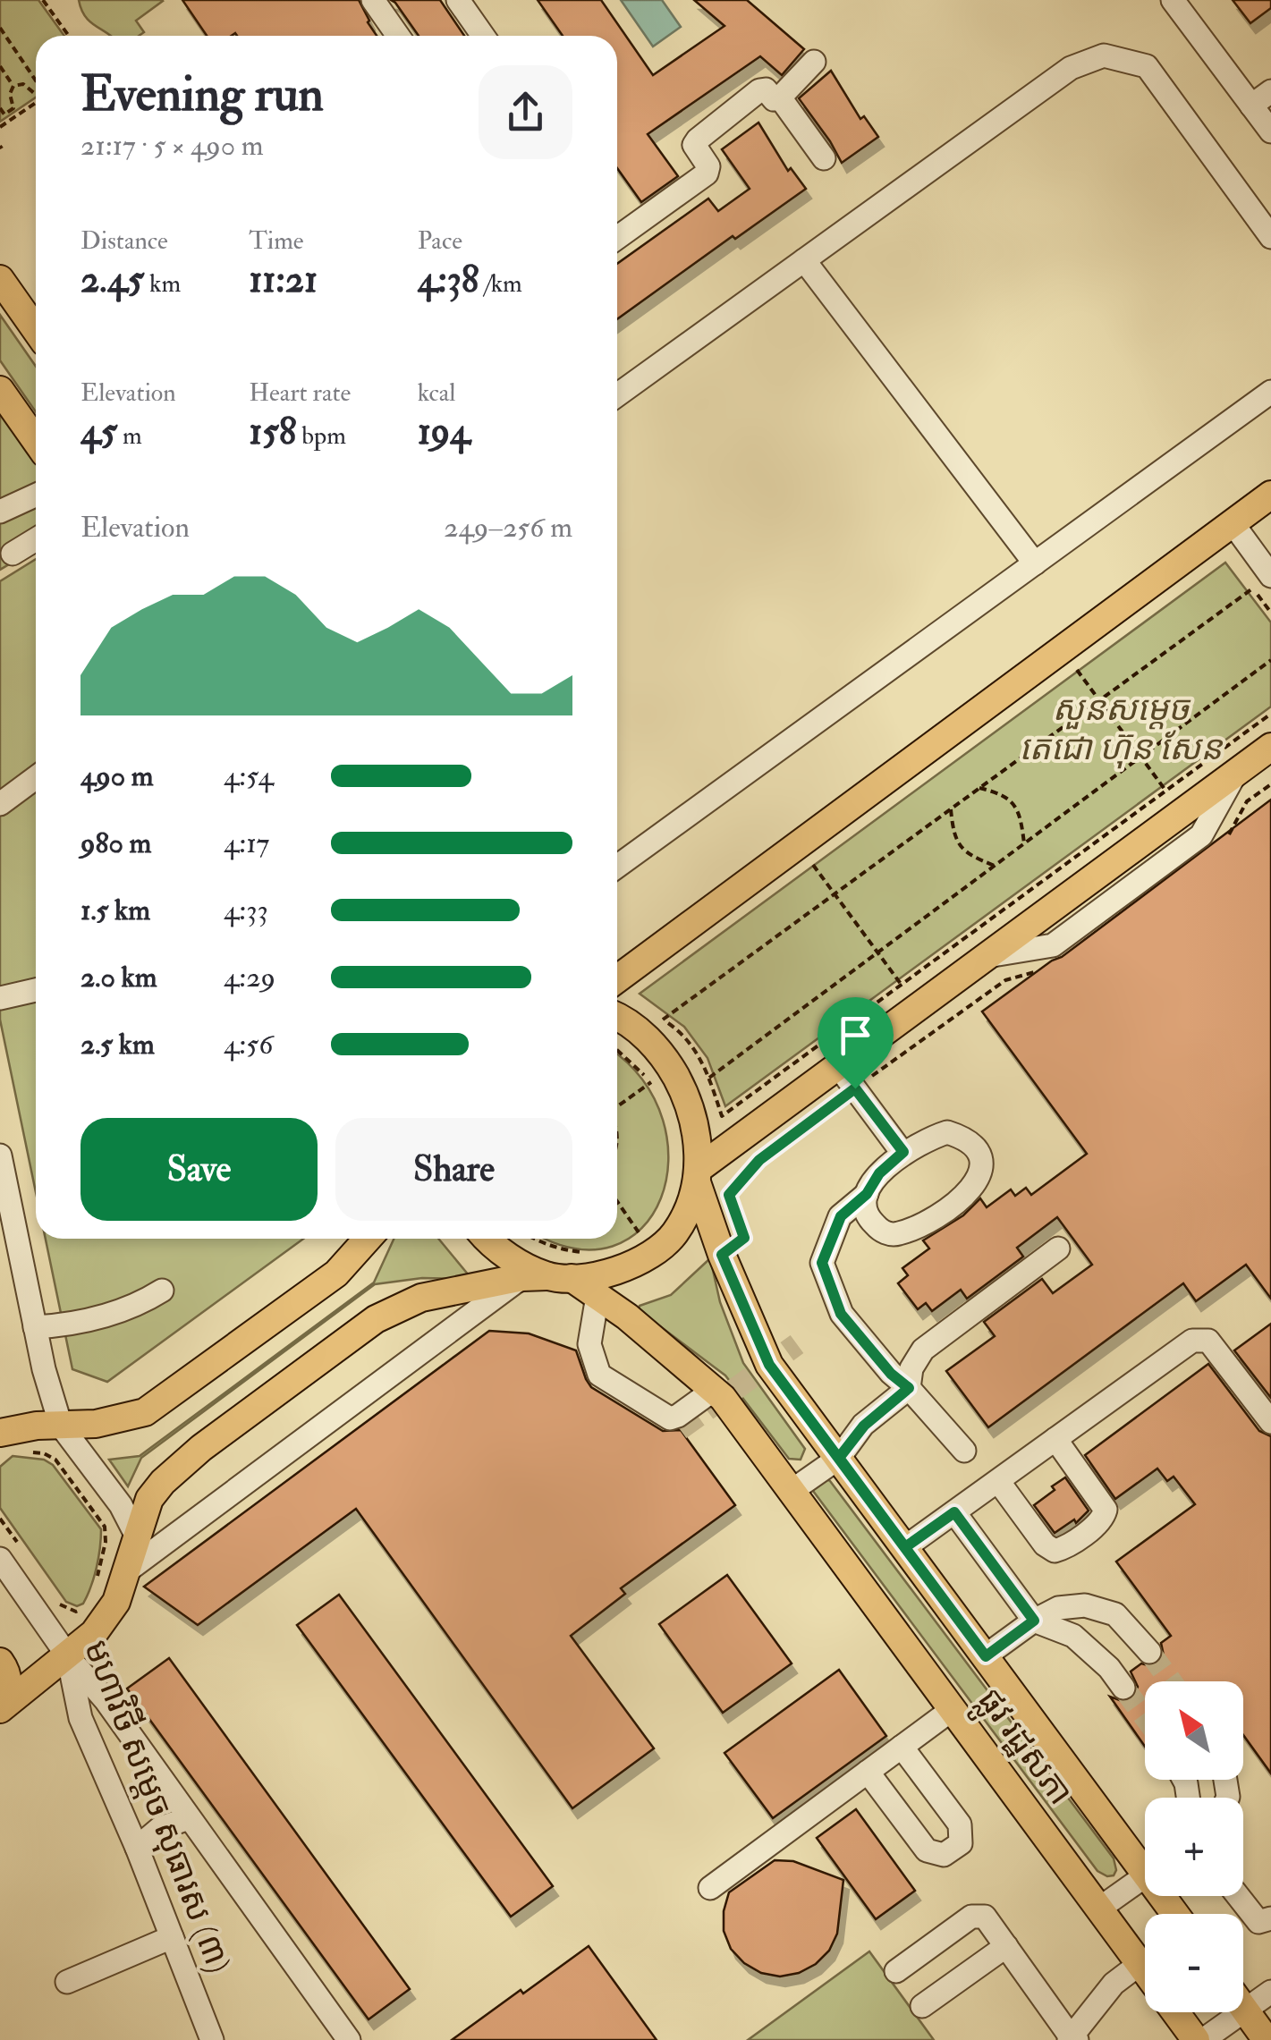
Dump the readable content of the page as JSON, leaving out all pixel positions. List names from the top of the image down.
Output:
{
  "streets": {
    "main road": ["ផ្លូវ រដ្ឋសភា"],
    "street": ["មហាវិថី សម្តេច សុធារស (៣)"]
  },
  "parks": ["សួនសម្តេច តេជោ ហ៊ុន សែន"],
  "north": "top left",
  "page": {
    "heading": ["Evening run", "21:17 · 5 × 490 m"],
    "stats": [
      ["Distance", "2.45 km"],
      ["Time", "11:21"],
      ["Pace", "4:38 /km"],
      ["Elevation", "45 m"],
      ["Heart rate", "158 bpm"],
      ["kcal", "194"]
    ],
    "chart": ["Elevation", "249–256 m"],
    "list": [
      {
        "name": "490 m",
        "note": "4:54"
      },
      {
        "name": "980 m",
        "note": "4:17"
      },
      {
        "name": "1.5 km",
        "note": "4:33"
      },
      {
        "name": "2.0 km",
        "note": "4:29"
      },
      {
        "name": "2.5 km",
        "note": "4:56"
      }
    ],
    "buttons": ["Save", "Share"],
    "map_buttons": ["+", "−"]
  }
}
